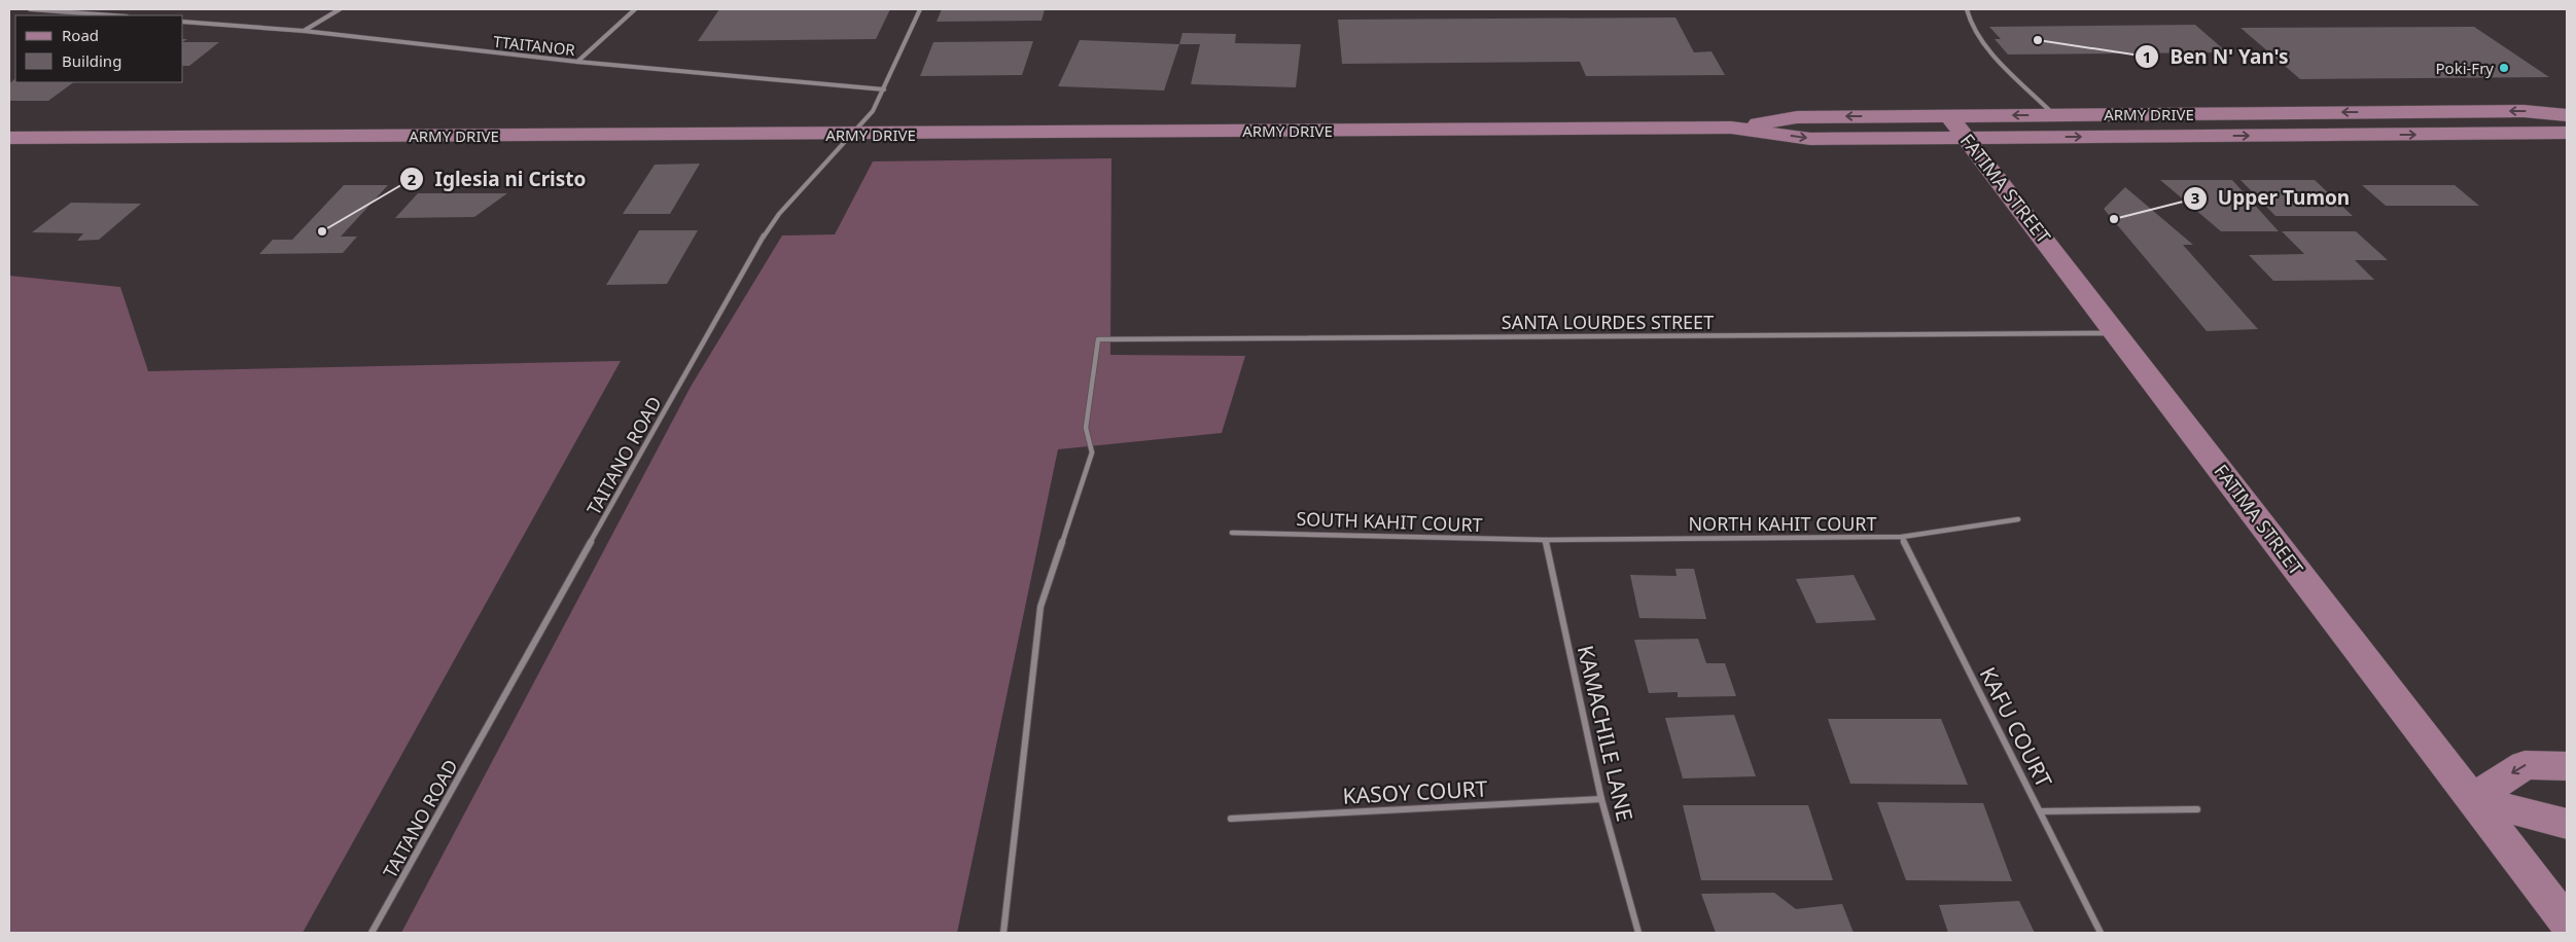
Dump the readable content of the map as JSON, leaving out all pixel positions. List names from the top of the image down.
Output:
{
  "streets": {
    "main road": ["ARMY DRIVE", "FATIMA STREET"],
    "street": [
      "TTAITANOR",
      "SANTA LOURDES STREET",
      "TAITANO ROAD",
      "SOUTH KAHIT COURT",
      "NORTH KAHIT COURT",
      "KAFU COURT",
      "KAMACHILE LANE",
      "KASOY COURT"
    ]
  },
  "crossings": [
    ["TTAITANOR", "TAITANO ROAD"],
    ["ARMY DRIVE", "FATIMA STREET"],
    ["ARMY DRIVE", "TAITANO ROAD"],
    ["FATIMA STREET", "SANTA LOURDES STREET"],
    ["SOUTH KAHIT COURT", "NORTH KAHIT COURT"],
    ["SOUTH KAHIT COURT", "KAMACHILE LANE"],
    ["NORTH KAHIT COURT", "KAFU COURT"],
    ["NORTH KAHIT COURT", "KAMACHILE LANE"],
    ["KAMACHILE LANE", "KASOY COURT"]
  ],
  "places": [
    "Ben N' Yan's",
    "Poki-Fry",
    "Upper Tumon",
    "Iglesia ni Cristo"
  ],
  "legend": ["Road", "Building"]
}
